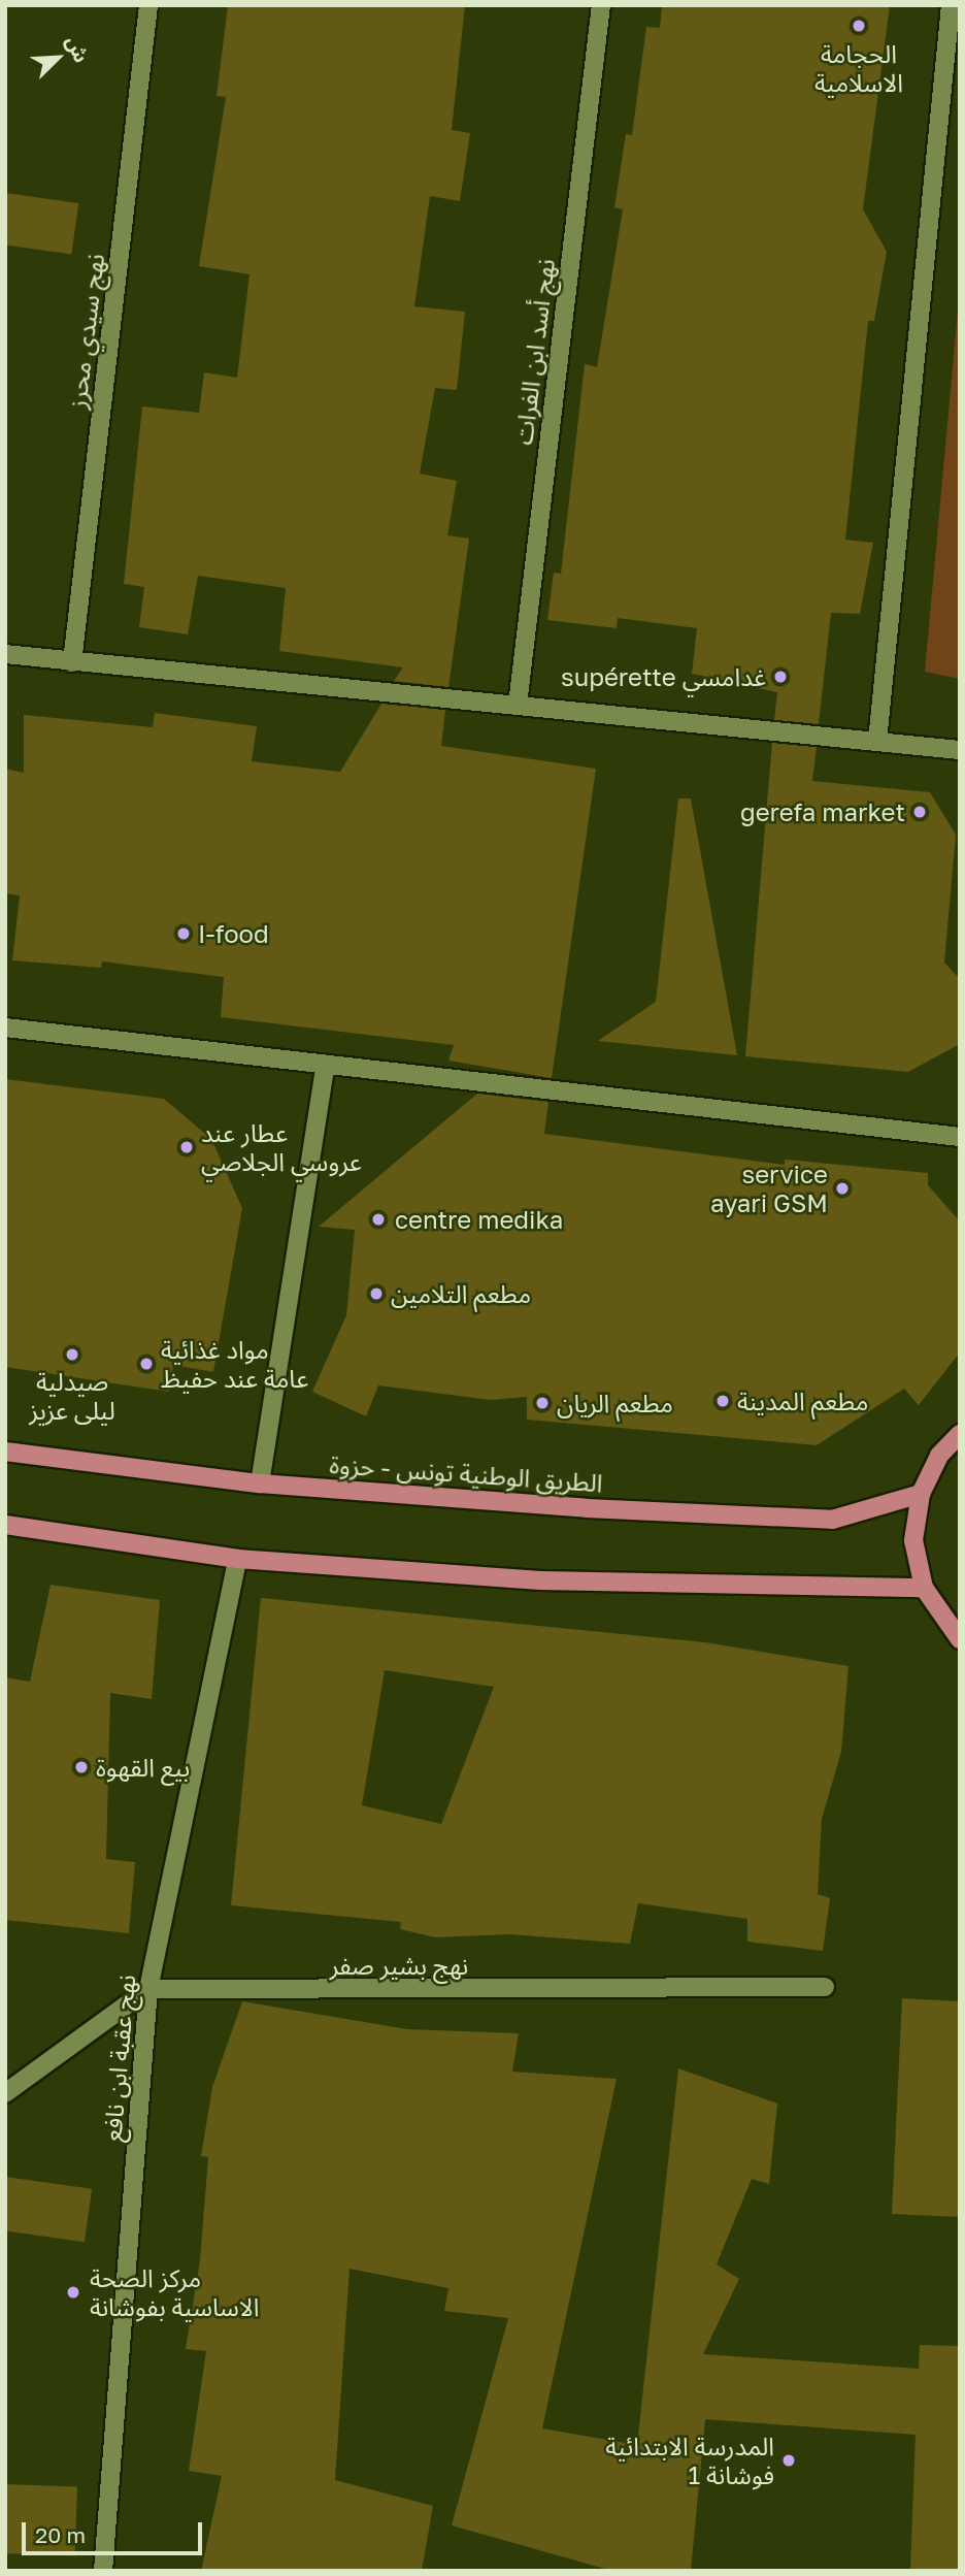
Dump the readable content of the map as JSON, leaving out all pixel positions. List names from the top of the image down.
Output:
{
  "streets": {
    "main road": ["الطريق الوطنية تونس - حزوة"],
    "street": [
      "نهج سيدي محرز",
      "نهج أسد ابن الفرات",
      "نهج بشير صفر",
      "نهج عقبة ابن نافع"
    ]
  },
  "crossings": [
    ["نهج بشير صفر", "نهج عقبة ابن نافع"]
  ],
  "places": [
    "الحجامة الاسلامية",
    "supérette غدامسي",
    "gerefa market",
    "I-food",
    "عطار عند عروسي الجلاصي",
    "service ayari GSM",
    "centre medika",
    "مطعم التلامين",
    "صيدلية ليلى عزيز",
    "مواد غذائية عامة عند حفيظ",
    "مطعم المدينة",
    "مطعم الريان",
    "بيع القهوة",
    "مركز الصحة الاساسية بفوشانة",
    "المدرسة الابتدائية فوشانة 1"
  ],
  "scale_bar": "20 m",
  "north": "top right"
}
